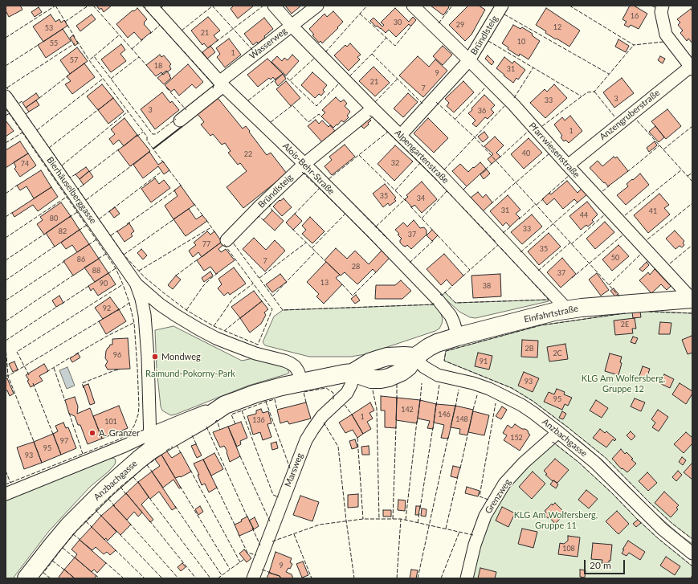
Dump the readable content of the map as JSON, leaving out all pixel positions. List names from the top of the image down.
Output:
{
  "streets": {
    "street": [
      "Bründlsteig",
      "Wasserweg",
      "Anzengruberstraße",
      "Pfarrwiesenstraße",
      "Alpengartenstraße",
      "Alois-Behr-Straße",
      "Bierhäuselberggasse",
      "Einfahrtstraße",
      "Anzbachgasse",
      "Marsweg",
      "Grenzweg"
    ]
  },
  "crossings": [
    ["Bründlsteig", "Pfarrwiesenstraße"],
    ["Bründlsteig", "Alpengartenstraße"],
    ["Bründlsteig", "Alois-Behr-Straße"],
    ["Wasserweg", "Alpengartenstraße"],
    ["Wasserweg", "Alois-Behr-Straße"],
    ["Anzengruberstraße", "Pfarrwiesenstraße"],
    ["Pfarrwiesenstraße", "Einfahrtstraße"],
    ["Alpengartenstraße", "Einfahrtstraße"],
    ["Alois-Behr-Straße", "Einfahrtstraße"],
    ["Bierhäuselberggasse", "Anzbachgasse"],
    ["Einfahrtstraße", "Anzbachgasse"],
    ["Anzbachgasse", "Marsweg"],
    ["Anzbachgasse", "Grenzweg"]
  ],
  "parks": ["Raimund-Pokorny-Park", "KLG Am Wolfersberg, Gruppe 12", "KLG Am Wolfersberg, Gruppe 11"],
  "places": ["Mondweg", "A. Granzer"],
  "house_numbers": [
    "16",
    "30",
    "29",
    "12",
    "53",
    "21",
    "10",
    "55",
    "1",
    "57",
    "18",
    "31",
    "9",
    "21",
    "7",
    "3",
    "33",
    "3",
    "36",
    "1",
    "40",
    "22",
    "32",
    "74",
    "35",
    "34",
    "31",
    "41",
    "44",
    "80",
    "33",
    "82",
    "37",
    "77",
    "35",
    "50",
    "86",
    "7",
    "28",
    "88",
    "37",
    "13",
    "90",
    "38",
    "92",
    "2E",
    "2B",
    "2C",
    "96",
    "91",
    "93",
    "95",
    "142",
    "146",
    "1",
    "148",
    "136",
    "101",
    "152",
    "97",
    "95",
    "93",
    "108",
    "9"
  ],
  "scale_bar": "20 m"
}
